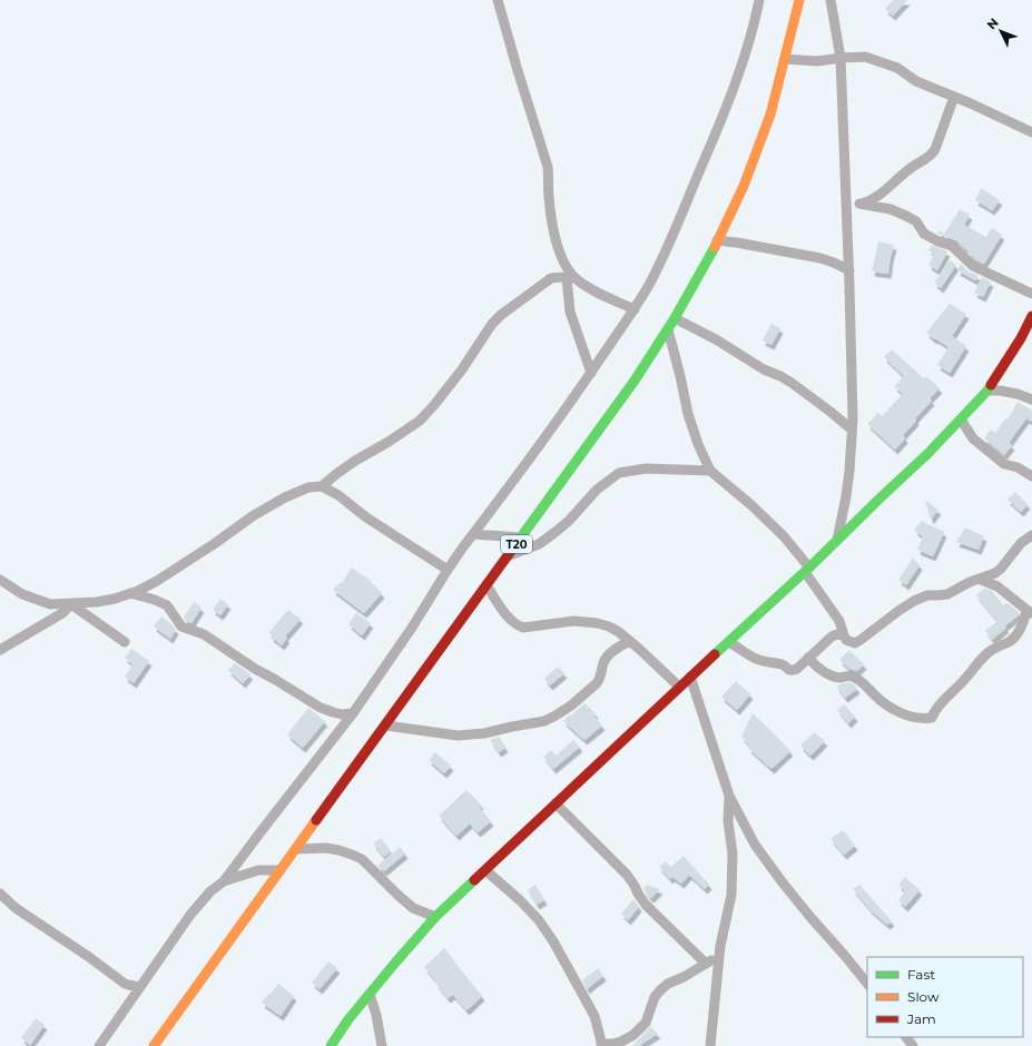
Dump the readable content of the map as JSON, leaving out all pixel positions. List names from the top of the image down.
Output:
{
  "streets": {
    "main road": ["T20"]
  },
  "legend": ["Fast", "Slow", "Jam"],
  "north": "top left"
}
